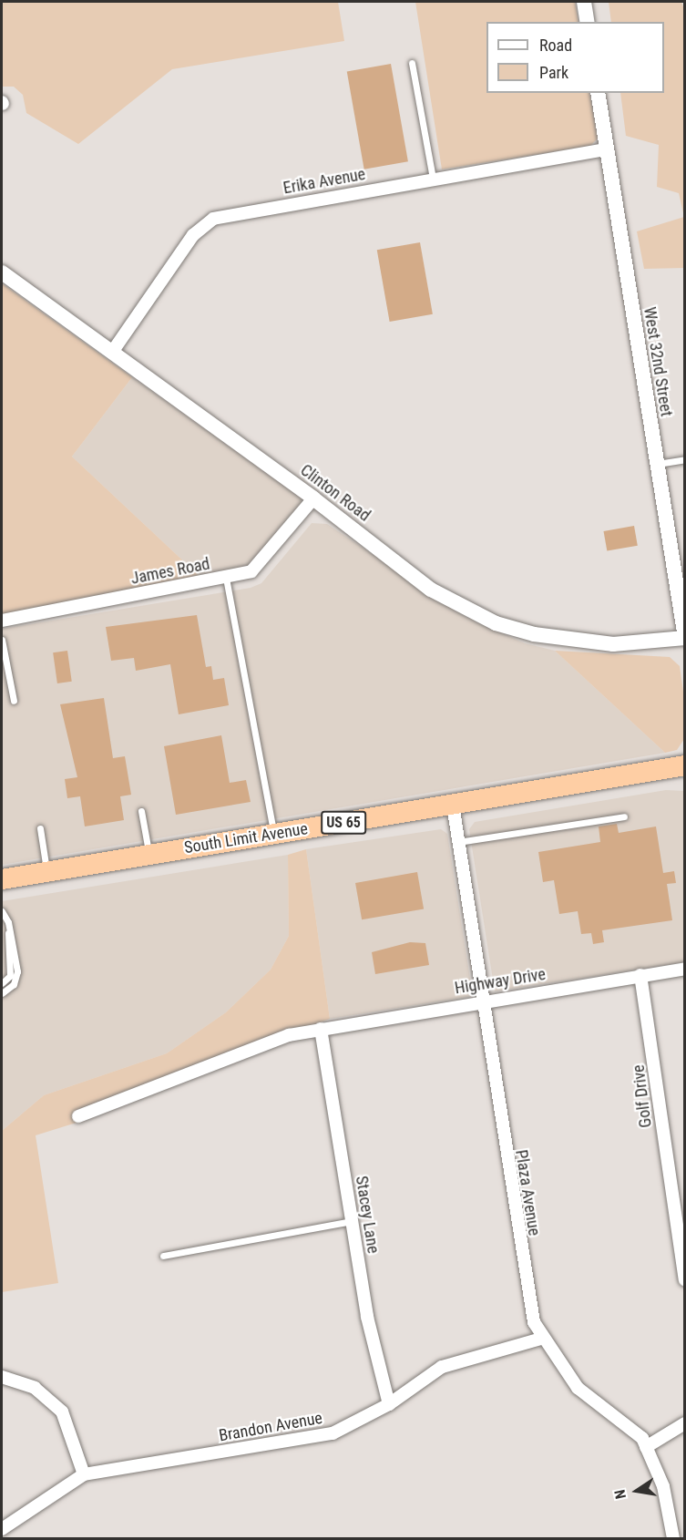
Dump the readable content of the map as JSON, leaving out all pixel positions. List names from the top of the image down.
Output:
{
  "streets": {
    "highway": ["US 65", "South Limit Avenue"],
    "street": [
      "Erika Avenue",
      "West 32nd Street",
      "Clinton Road",
      "James Road",
      "Highway Drive",
      "Golf Drive",
      "Plaza Avenue",
      "Stacey Lane",
      "Brandon Avenue"
    ]
  },
  "crossings": [
    ["Erika Avenue", "West 32nd Street"],
    ["Erika Avenue", "Clinton Road"],
    ["West 32nd Street", "Clinton Road"],
    ["Clinton Road", "James Road"],
    ["South Limit Avenue", "Plaza Avenue"],
    ["Highway Drive", "Golf Drive"],
    ["Highway Drive", "Plaza Avenue"],
    ["Highway Drive", "Stacey Lane"],
    ["Plaza Avenue", "Brandon Avenue"],
    ["Stacey Lane", "Brandon Avenue"]
  ],
  "legend": ["Road", "Park"],
  "north": "left"
}
